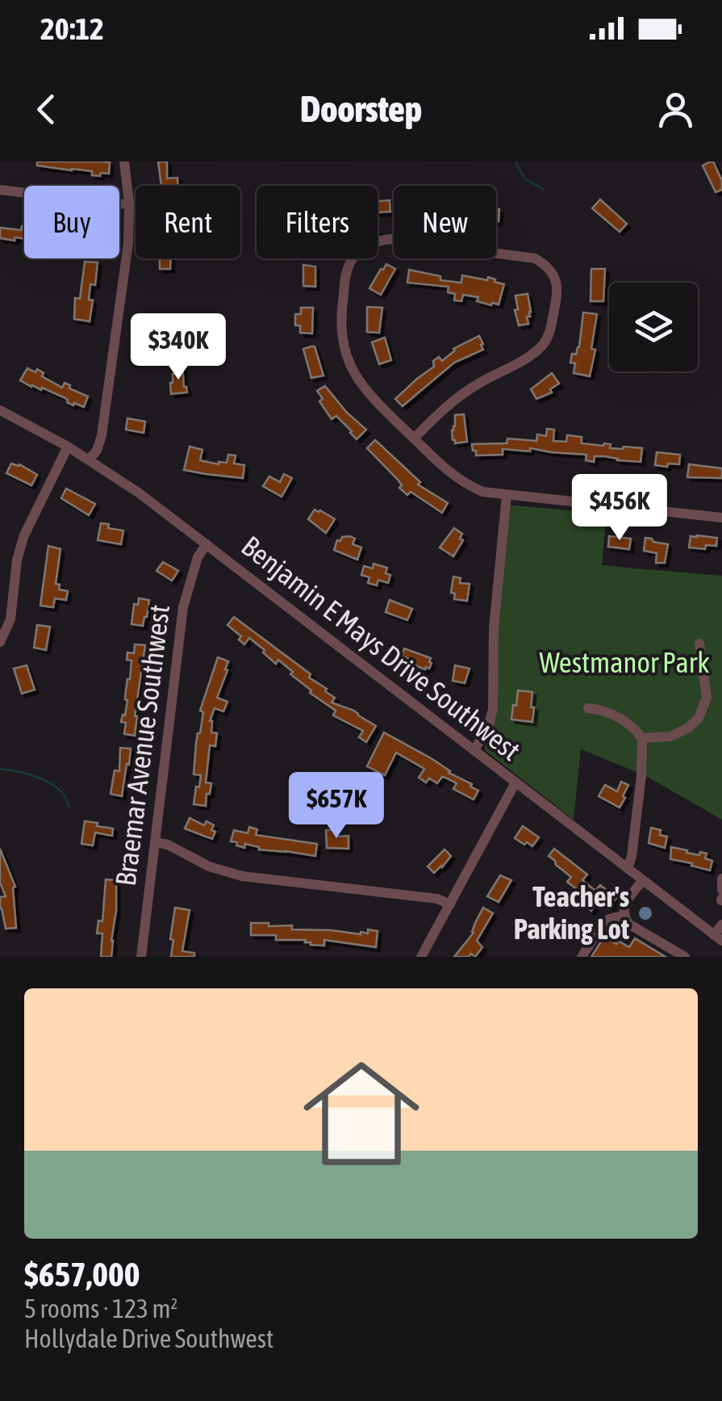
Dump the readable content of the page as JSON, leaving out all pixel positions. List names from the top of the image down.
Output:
{
  "streets": {
    "street": ["Benjamin E Mays Drive Southwest", "Braemar Avenue Southwest"]
  },
  "crossings": [
    ["Benjamin E Mays Drive Southwest", "Braemar Avenue Southwest"]
  ],
  "parks": ["Westmanor Park"],
  "places": ["Teacher's Parking Lot"],
  "page": {
    "status": "20:12",
    "header": "Doorstep",
    "chip": [
      "Buy",
      "Rent",
      "Filters",
      "New"
    ],
    "price": ["$340K", "$456K", "$657K"],
    "list": [
      {
        "name": "$657,000",
        "note": "5 rooms · 123 m² · Hollydale Drive Southwest"
      }
    ]
  }
}
